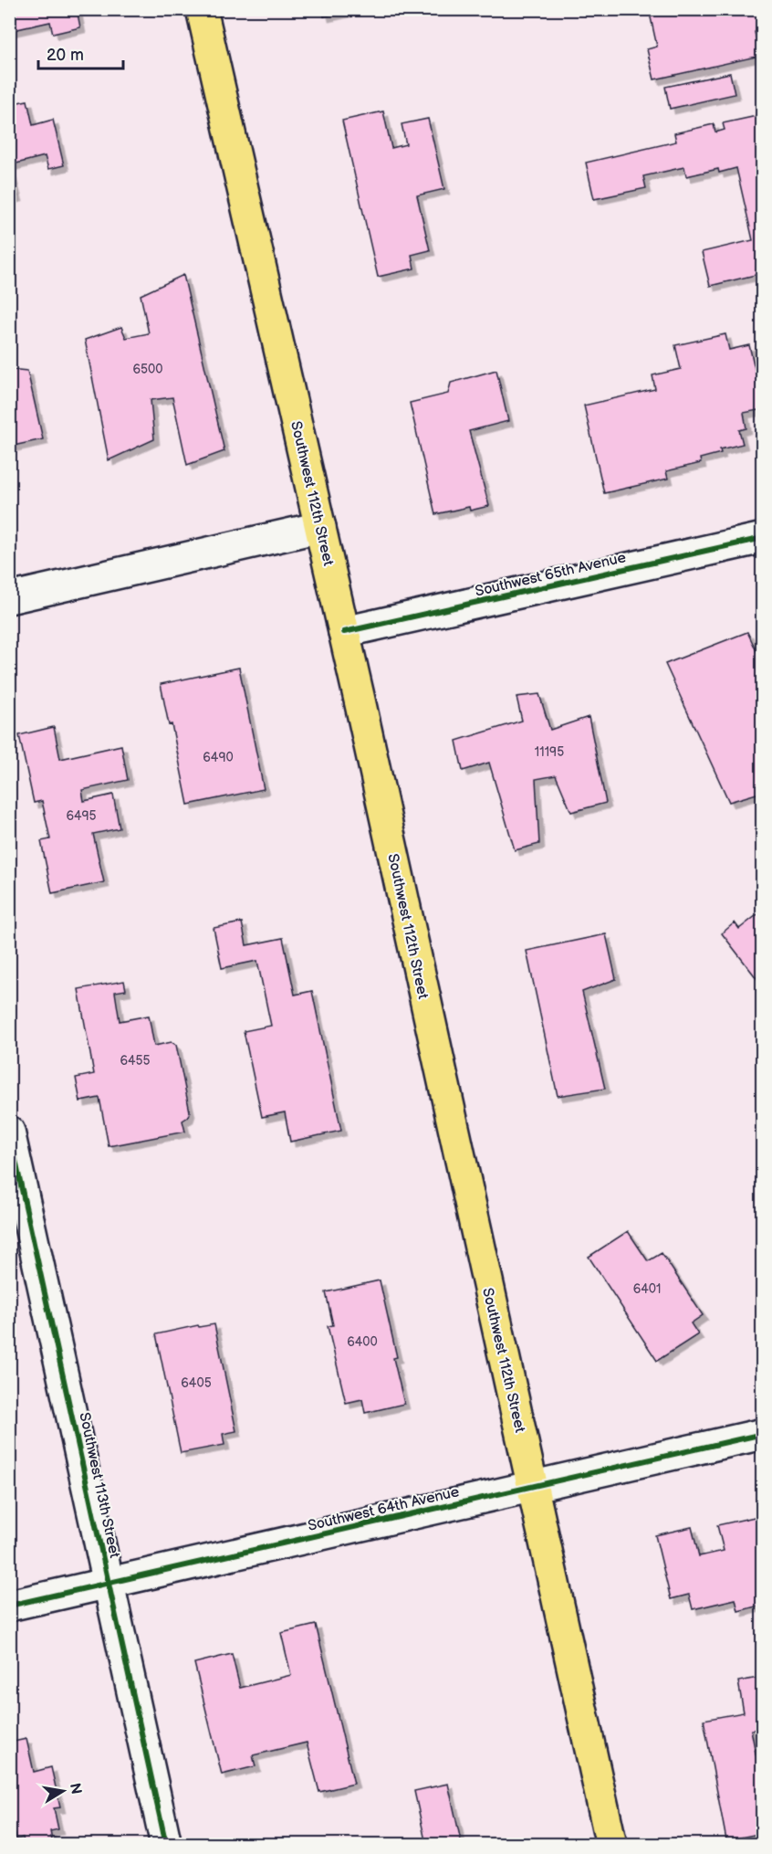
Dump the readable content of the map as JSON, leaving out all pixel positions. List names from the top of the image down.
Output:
{
  "streets": {
    "main road": ["Southwest 112th Street"],
    "street": ["Southwest 65th Avenue", "Southwest 113th Street", "Southwest 64th Avenue"]
  },
  "crossings": [
    ["Southwest 112th Street", "Southwest 65th Avenue"],
    ["Southwest 112th Street", "Southwest 64th Avenue"],
    ["Southwest 113th Street", "Southwest 64th Avenue"]
  ],
  "house_numbers": [
    "6500",
    "11195",
    "6490",
    "6495",
    "6455",
    "6401",
    "6400",
    "6405"
  ],
  "scale_bar": "20 m",
  "north": "right"
}
